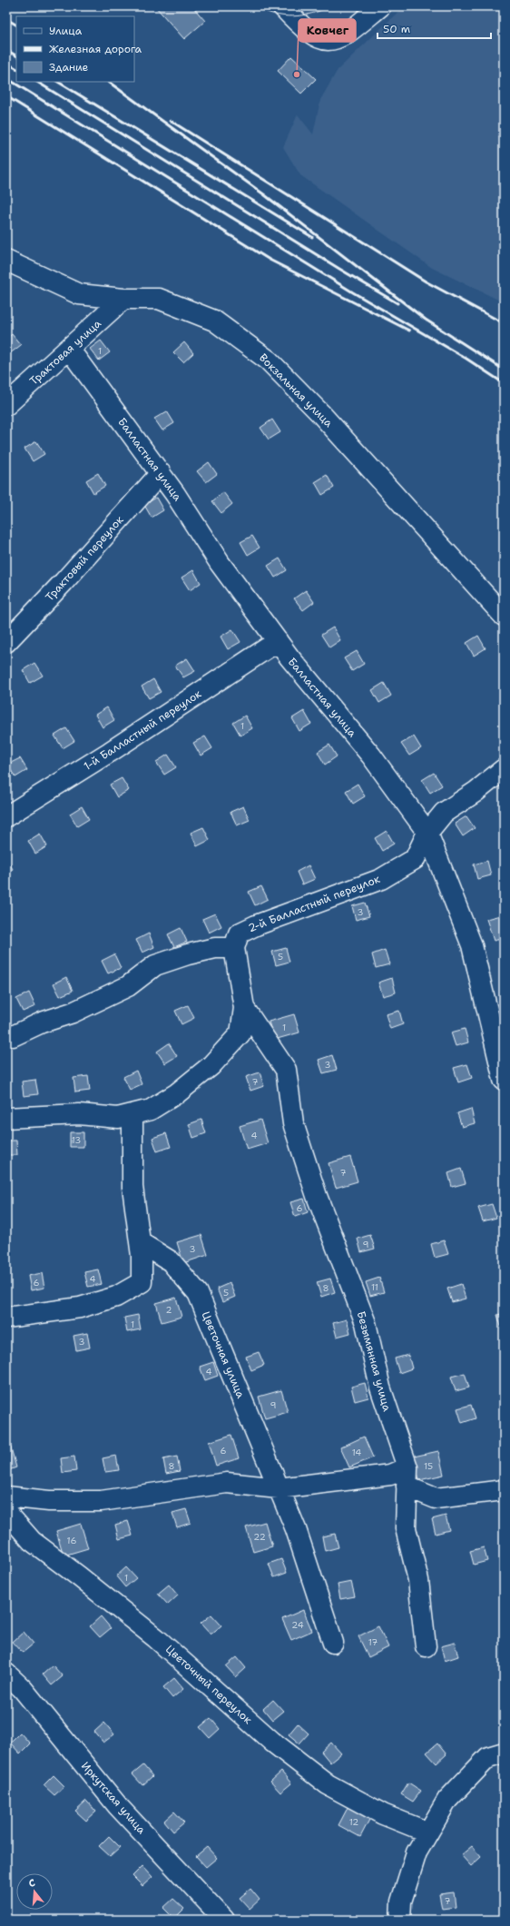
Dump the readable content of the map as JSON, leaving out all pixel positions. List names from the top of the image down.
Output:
{
  "streets": {
    "street": [
      "Трактовая улица",
      "Вокзальная улица",
      "Балластная улица",
      "Трактовый переулок",
      "1-й Балластный переулок",
      "2-й Балластный переулок",
      "Цветочная улица",
      "Безымянная улица",
      "Цветочный переулок",
      "Иркутская улица"
    ]
  },
  "crossings": [
    ["Трактовая улица", "Вокзальная улица"],
    ["Трактовая улица", "Балластная улица"],
    ["Балластная улица", "Трактовый переулок"],
    ["Балластная улица", "1-й Балластный переулок"],
    ["Балластная улица", "2-й Балластный переулок"]
  ],
  "places": ["Ковчег"],
  "house_numbers": [
    "1",
    "1",
    "3",
    "5",
    "1",
    "3",
    "7",
    "4",
    "13",
    "7",
    "6",
    "9",
    "3",
    "4",
    "6",
    "11",
    "8",
    "5",
    "2",
    "1",
    "3",
    "4",
    "9",
    "6",
    "14",
    "8",
    "15",
    "22",
    "16",
    "1",
    "24",
    "17",
    "12",
    "7"
  ],
  "legend": ["Улица", "Железная дорога", "Здание"],
  "scale_bar": "50 m",
  "north": "top"
}
